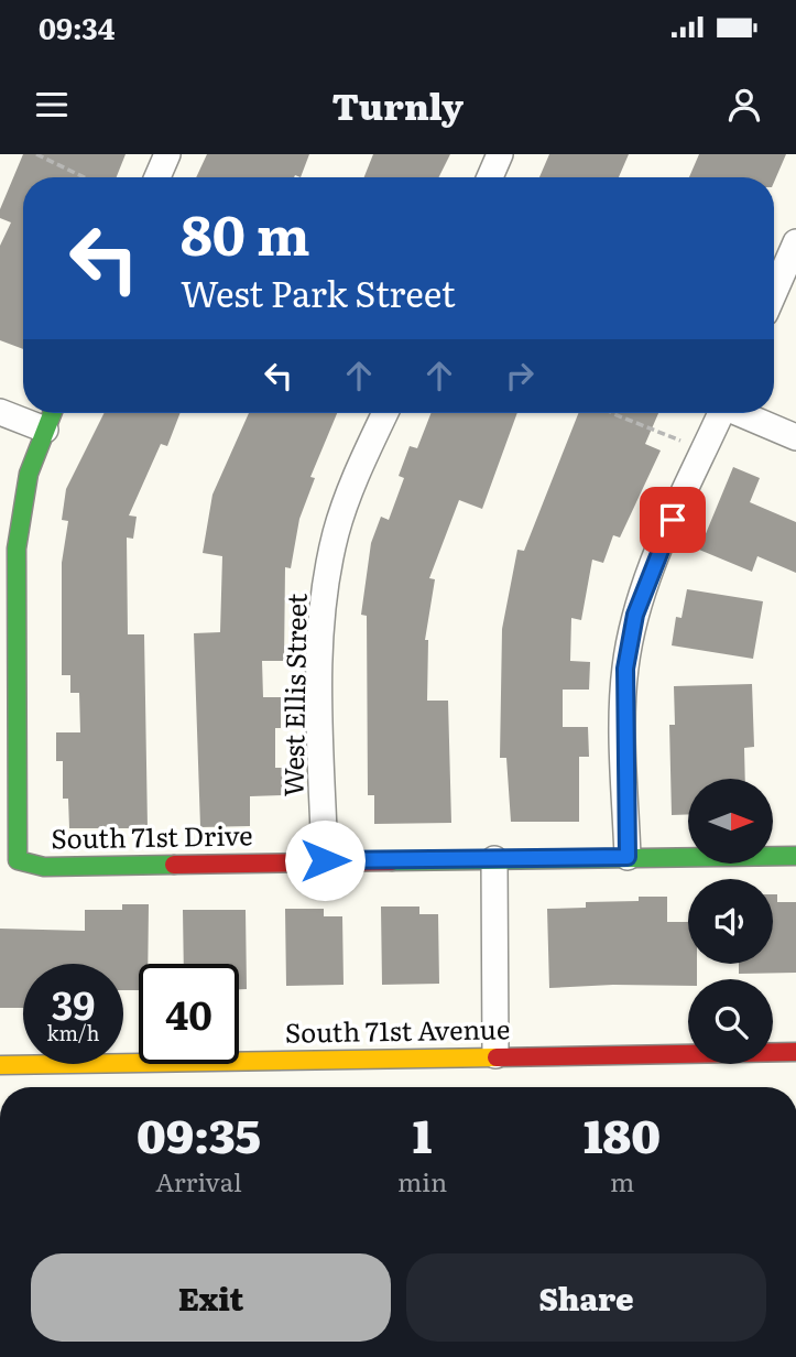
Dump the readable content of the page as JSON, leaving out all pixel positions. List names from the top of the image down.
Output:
{
  "streets": {
    "street": ["West Ellis Street", "South 71st Drive", "South 71st Avenue"]
  },
  "crossings": [
    ["West Ellis Street", "South 71st Drive"]
  ],
  "north": "right",
  "page": {
    "status": "09:34",
    "header": "Turnly",
    "turn": ["80 m", "West Park Street"],
    "speed": "39 km/h",
    "limit": "40",
    "eta": [
      "09:35",
      "Arrival",
      "1",
      "min",
      "180",
      "m"
    ],
    "buttons": ["Exit", "Share"]
  }
}
